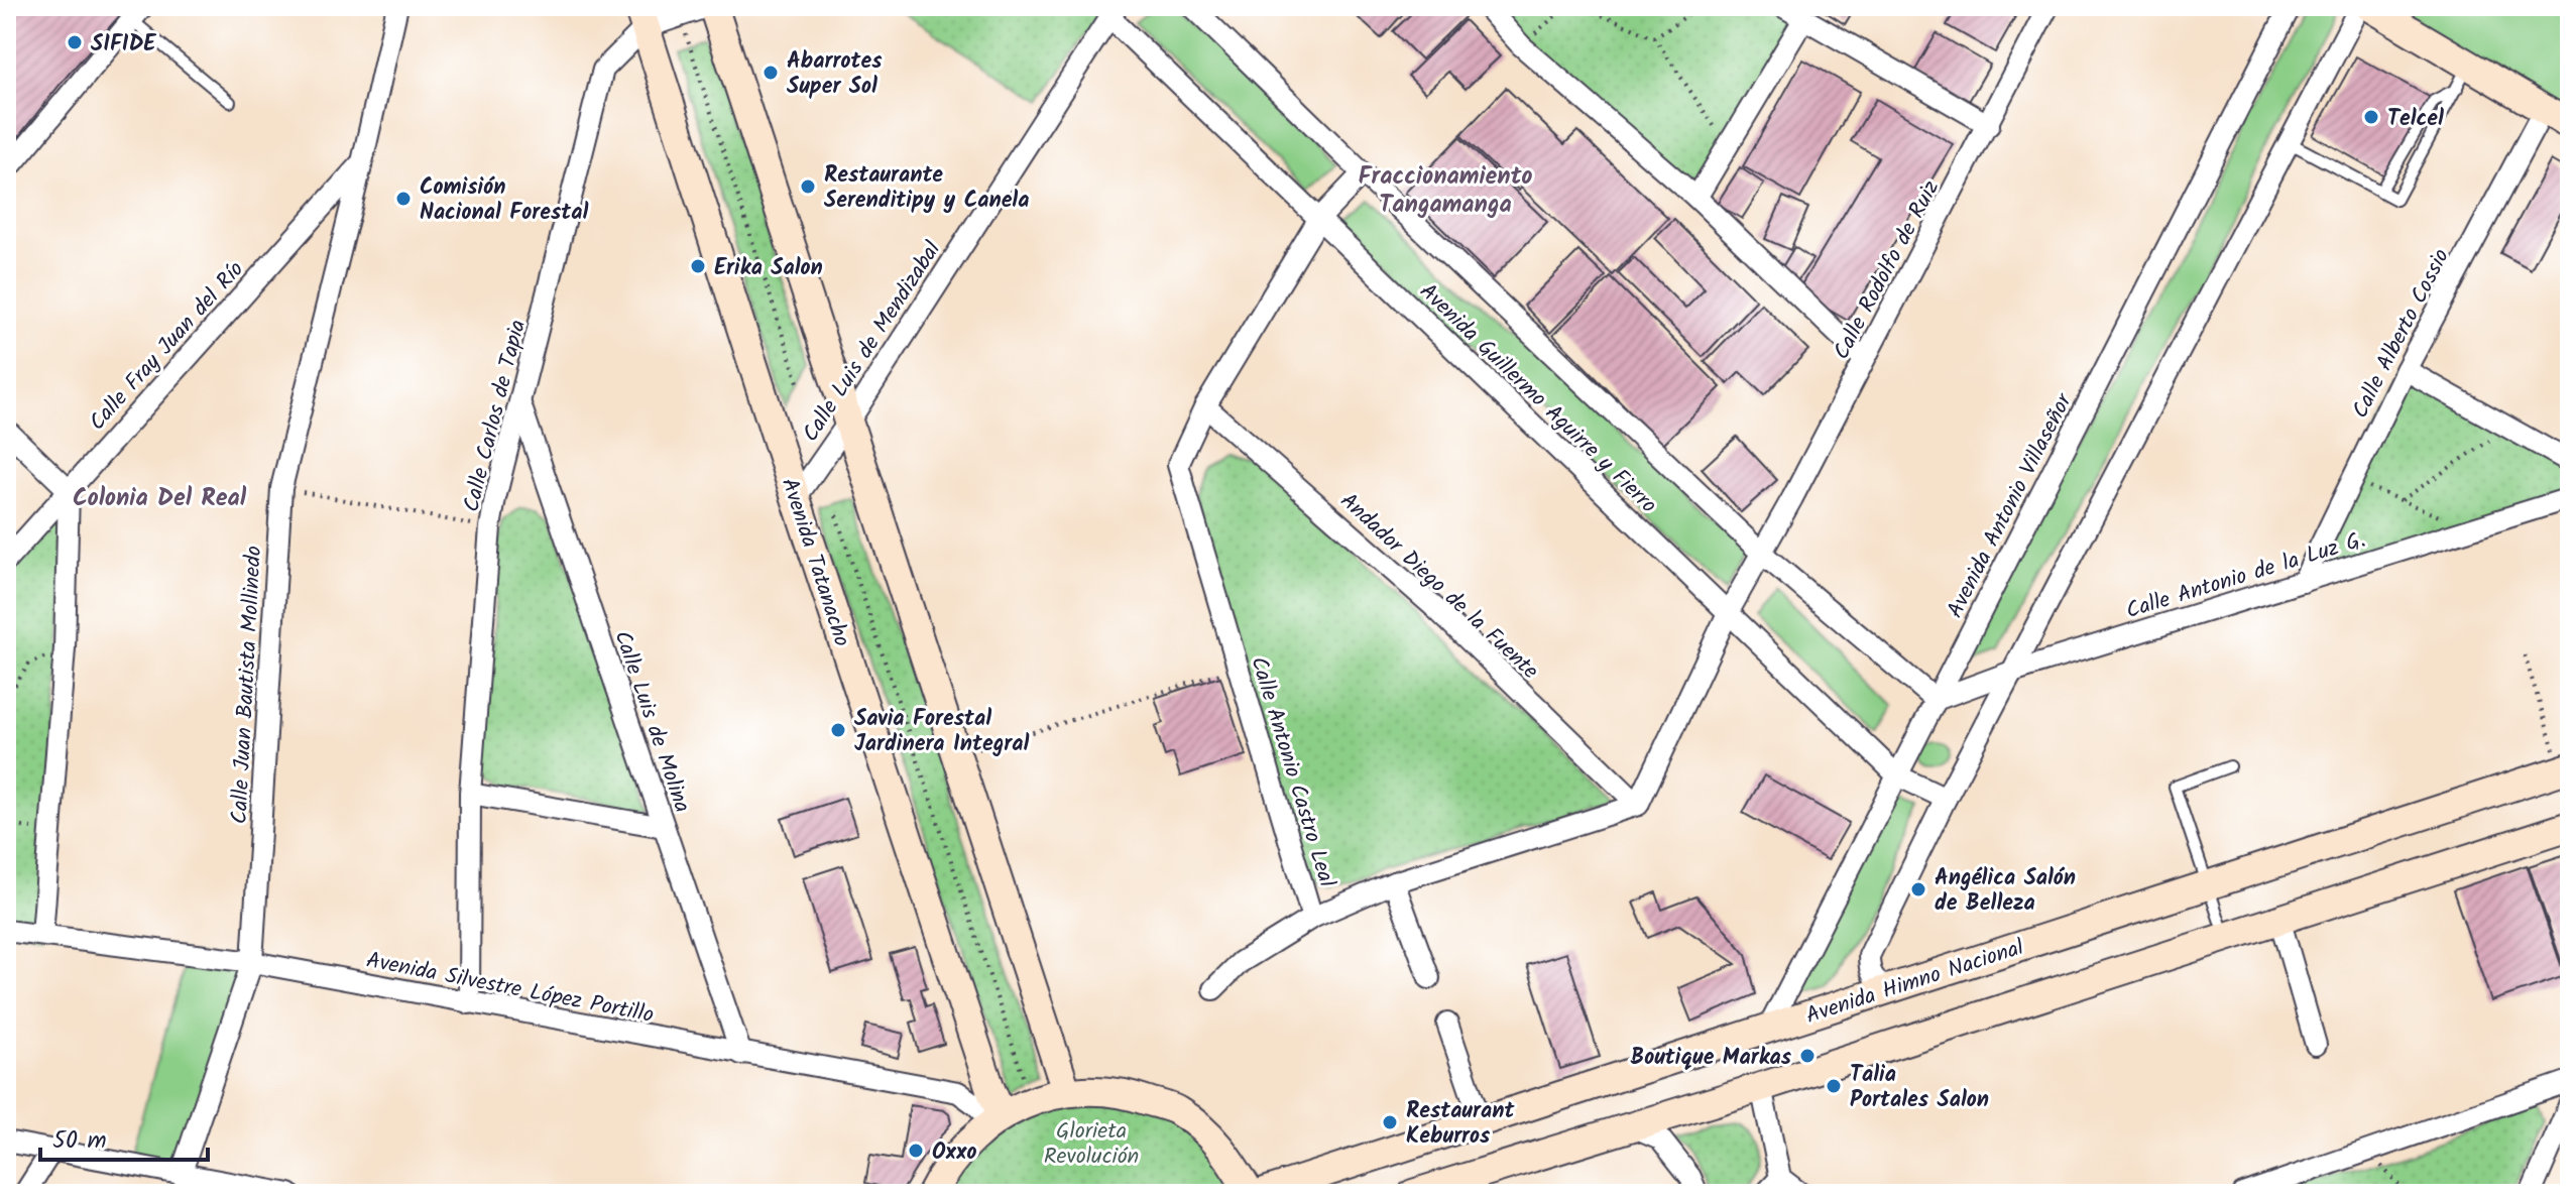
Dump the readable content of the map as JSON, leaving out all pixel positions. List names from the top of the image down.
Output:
{
  "streets": {
    "street": [
      "Calle Rodolfo de Ruiz",
      "Calle Alberto Cossio",
      "Calle Luis de Mendizabal",
      "Calle Fray Juan del Río",
      "Avenida Guillermo Aguirre y Fierro",
      "Calle Carlos de Tapia",
      "Avenida Antonio Villaseñor",
      "Avenida Tatanacho",
      "Calle Antonio de la Luz G.",
      "Andador Diego de la Fuente",
      "Calle Juan Bautista Mollinedo",
      "Calle Luis de Molina",
      "Calle Antonio Castro Leal",
      "Avenida Himno Nacional",
      "Avenida Silvestre López Portillo"
    ]
  },
  "crossings": [
    ["Calle Rodolfo de Ruiz", "Avenida Guillermo Aguirre y Fierro"],
    ["Calle Alberto Cossio", "Calle Antonio de la Luz G."],
    ["Calle Luis de Mendizabal", "Avenida Guillermo Aguirre y Fierro"],
    ["Calle Luis de Mendizabal", "Avenida Tatanacho"],
    ["Calle Fray Juan del Río", "Calle Juan Bautista Mollinedo"],
    ["Avenida Guillermo Aguirre y Fierro", "Avenida Antonio Villaseñor"],
    ["Avenida Guillermo Aguirre y Fierro", "Calle Antonio de la Luz G."],
    ["Avenida Guillermo Aguirre y Fierro", "Calle Antonio Castro Leal"],
    ["Calle Carlos de Tapia", "Avenida Tatanacho"],
    ["Calle Carlos de Tapia", "Calle Luis de Molina"],
    ["Calle Carlos de Tapia", "Avenida Silvestre López Portillo"],
    ["Avenida Antonio Villaseñor", "Calle Antonio de la Luz G."],
    ["Avenida Antonio Villaseñor", "Avenida Himno Nacional"],
    ["Avenida Tatanacho", "Avenida Silvestre López Portillo"],
    ["Andador Diego de la Fuente", "Calle Antonio Castro Leal"],
    ["Calle Juan Bautista Mollinedo", "Avenida Silvestre López Portillo"],
    ["Calle Luis de Molina", "Avenida Silvestre López Portillo"]
  ],
  "districts": ["Fraccionamiento Tangamanga", "Colonia Del Real"],
  "parks": ["Glorieta Revolución"],
  "places": [
    "SIFIDE",
    "Abarrotes Super Sol",
    "Telcel",
    "Restaurante Serenditipy y Canela",
    "Comisión Nacional Forestal",
    "Erika Salon",
    "Savia Forestal Jardinera Integral",
    "Angélica Salón de Belleza",
    "Boutique Markas",
    "Talia Portales Salon",
    "Restaurant Keburros",
    "Oxxo"
  ],
  "scale_bar": "50 m"
}
